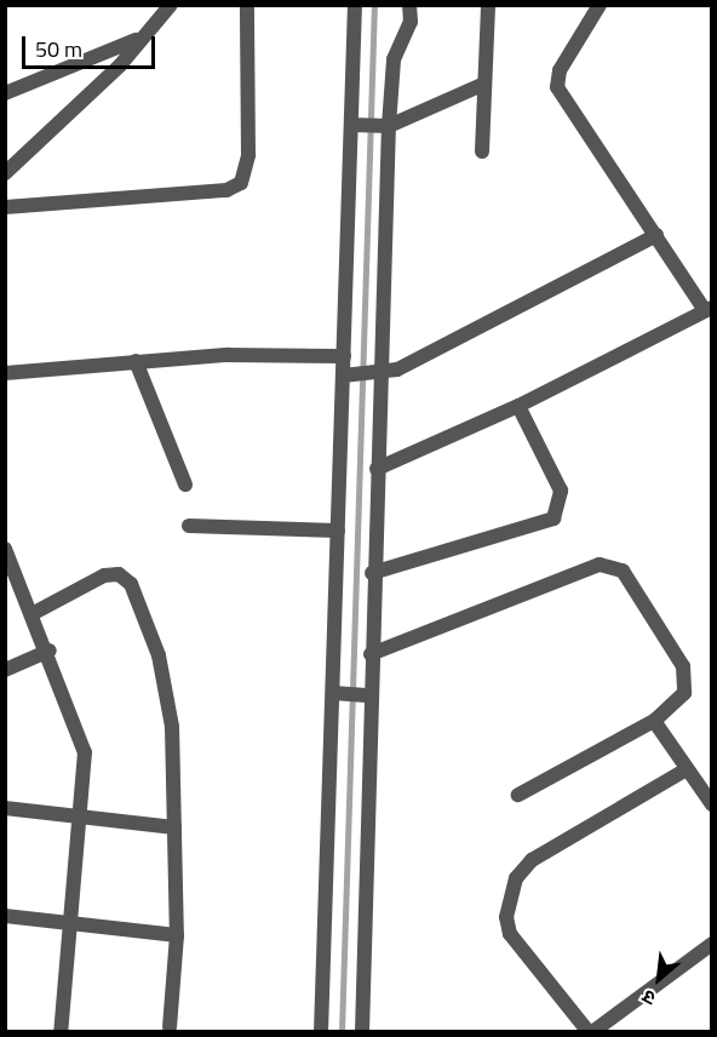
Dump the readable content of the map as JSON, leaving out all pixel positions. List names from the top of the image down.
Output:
{
  "scale_bar": "50 m",
  "north": "bottom left"
}
